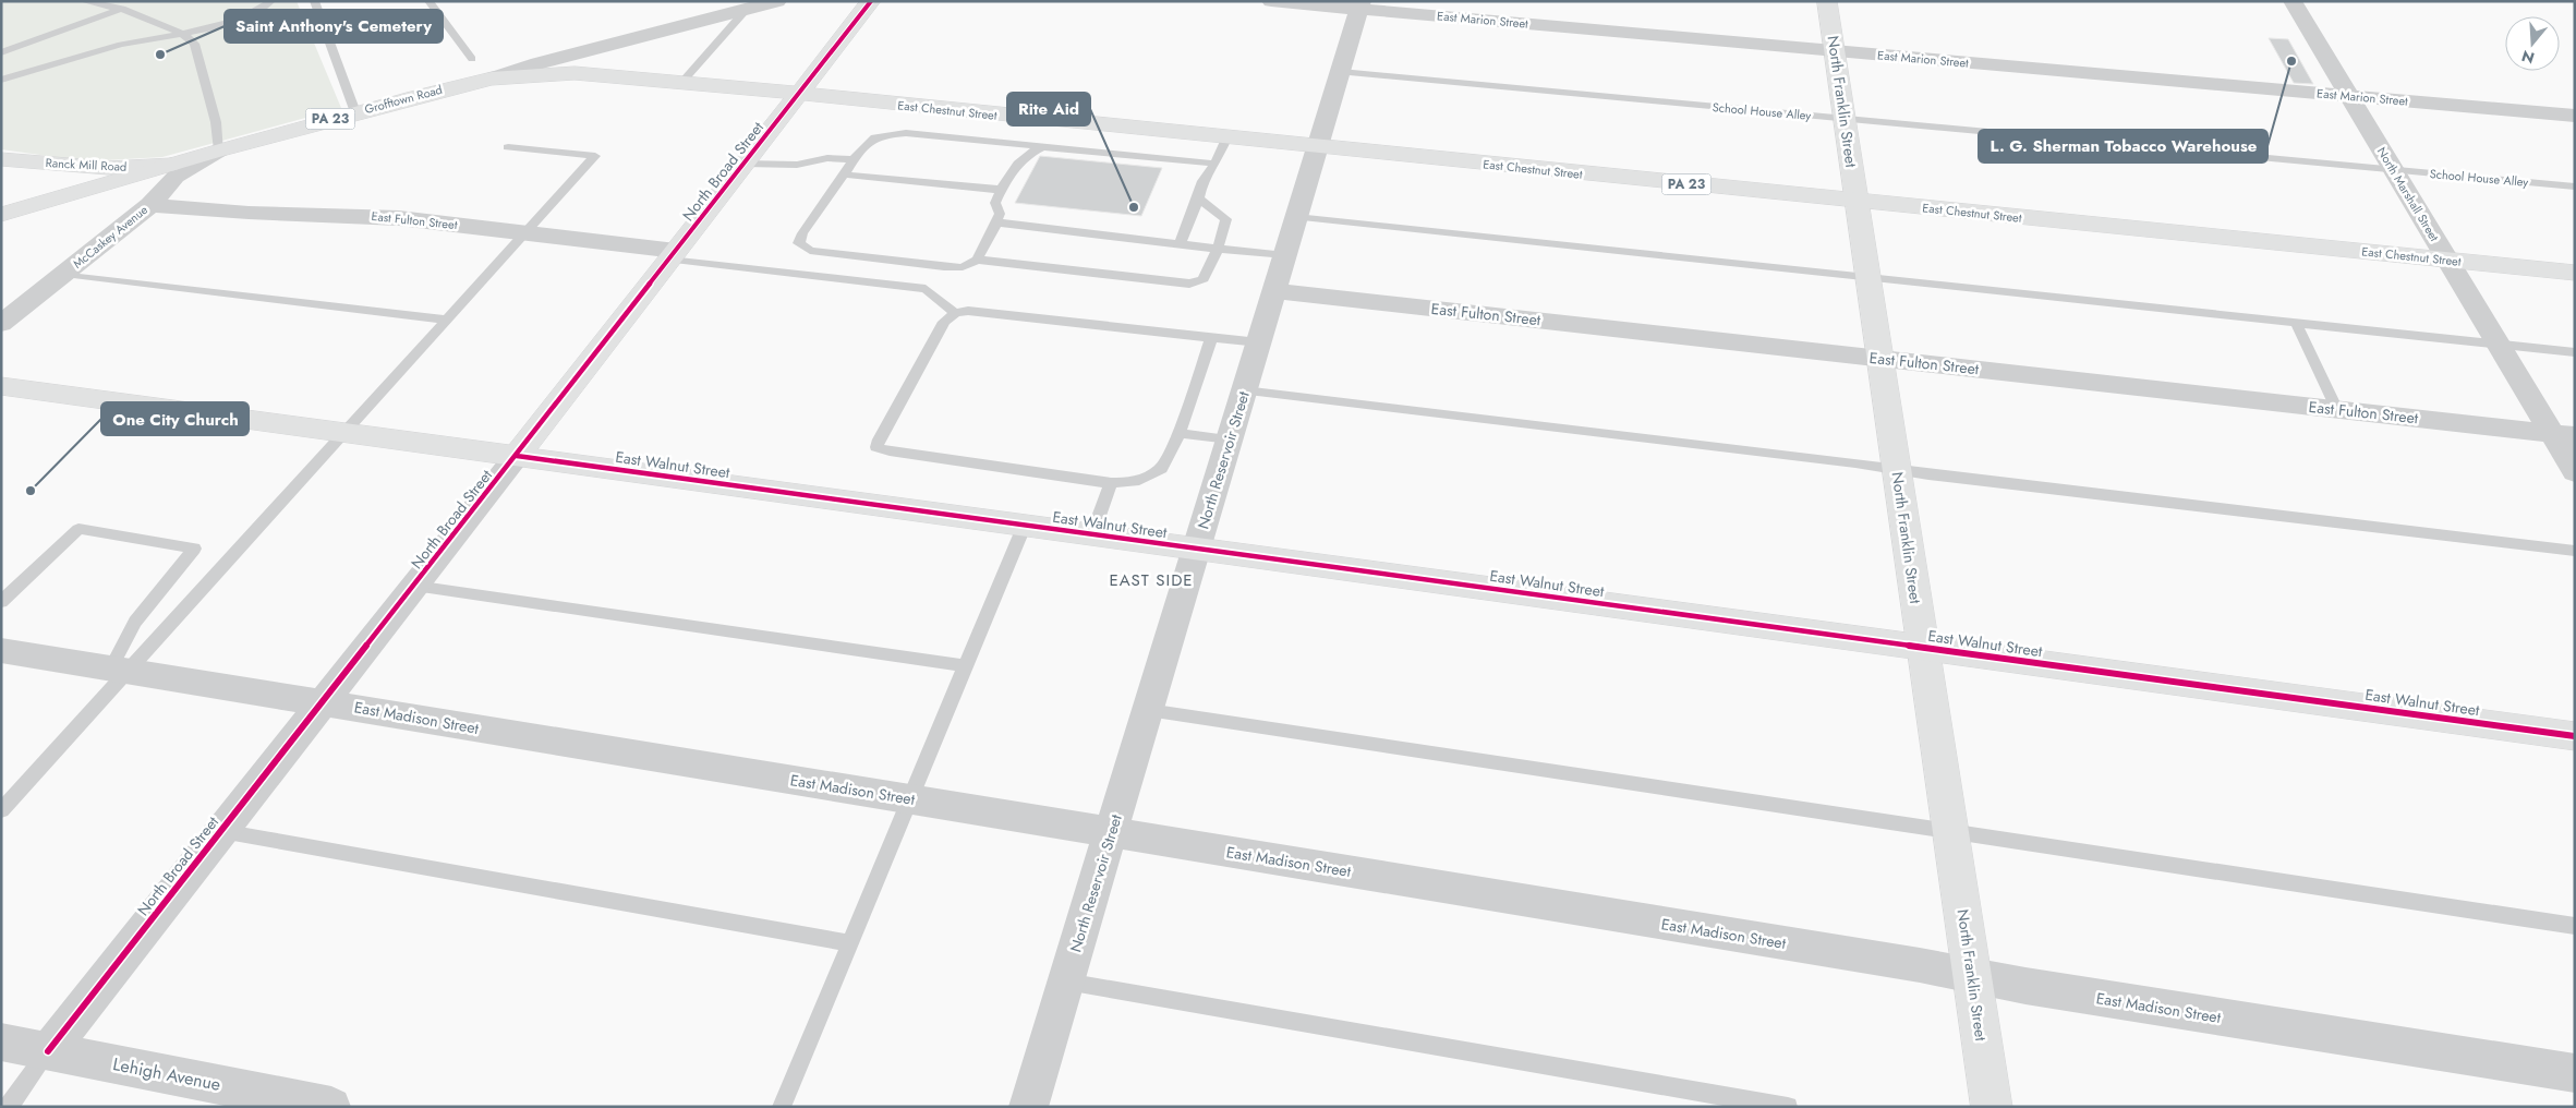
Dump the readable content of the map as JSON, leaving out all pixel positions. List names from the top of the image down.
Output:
{
  "streets": {
    "main road": [
      "Grofftown Road",
      "North Franklin Street",
      "East Chestnut Street",
      "PA 23",
      "Ranck Mill Road",
      "North Broad Street",
      "East Walnut Street"
    ],
    "street": [
      "East Marion Street",
      "North Marshall Street",
      "East Fulton Street",
      "McCaskey Avenue",
      "North Reservoir Street",
      "East Madison Street",
      "Lehigh Avenue"
    ],
    "lane": ["School House Alley"]
  },
  "crossings": [
    ["East Marion Street", "North Franklin Street"],
    ["East Marion Street", "North Marshall Street"],
    ["East Marion Street", "North Reservoir Street"],
    ["Grofftown Road", "East Chestnut Street"],
    ["Grofftown Road", "Ranck Mill Road"],
    ["Grofftown Road", "McCaskey Avenue"],
    ["North Franklin Street", "East Chestnut Street"],
    ["North Franklin Street", "School House Alley"],
    ["North Franklin Street", "East Fulton Street"],
    ["North Franklin Street", "East Walnut Street"],
    ["North Franklin Street", "East Madison Street"],
    ["East Chestnut Street", "North Broad Street"],
    ["East Chestnut Street", "North Marshall Street"],
    ["East Chestnut Street", "North Reservoir Street"],
    ["School House Alley", "North Marshall Street"],
    ["School House Alley", "North Reservoir Street"],
    ["North Broad Street", "East Fulton Street"],
    ["North Broad Street", "East Walnut Street"],
    ["North Broad Street", "East Madison Street"],
    ["North Broad Street", "Lehigh Avenue"],
    ["North Marshall Street", "East Fulton Street"],
    ["East Fulton Street", "McCaskey Avenue"],
    ["East Fulton Street", "North Reservoir Street"],
    ["North Reservoir Street", "East Walnut Street"],
    ["North Reservoir Street", "East Madison Street"]
  ],
  "districts": ["EAST SIDE"],
  "places": [
    "Saint Anthony's Cemetery",
    "L. G. Sherman Tobacco Warehouse",
    "Rite Aid",
    "One City Church"
  ],
  "north": "bottom"
}
